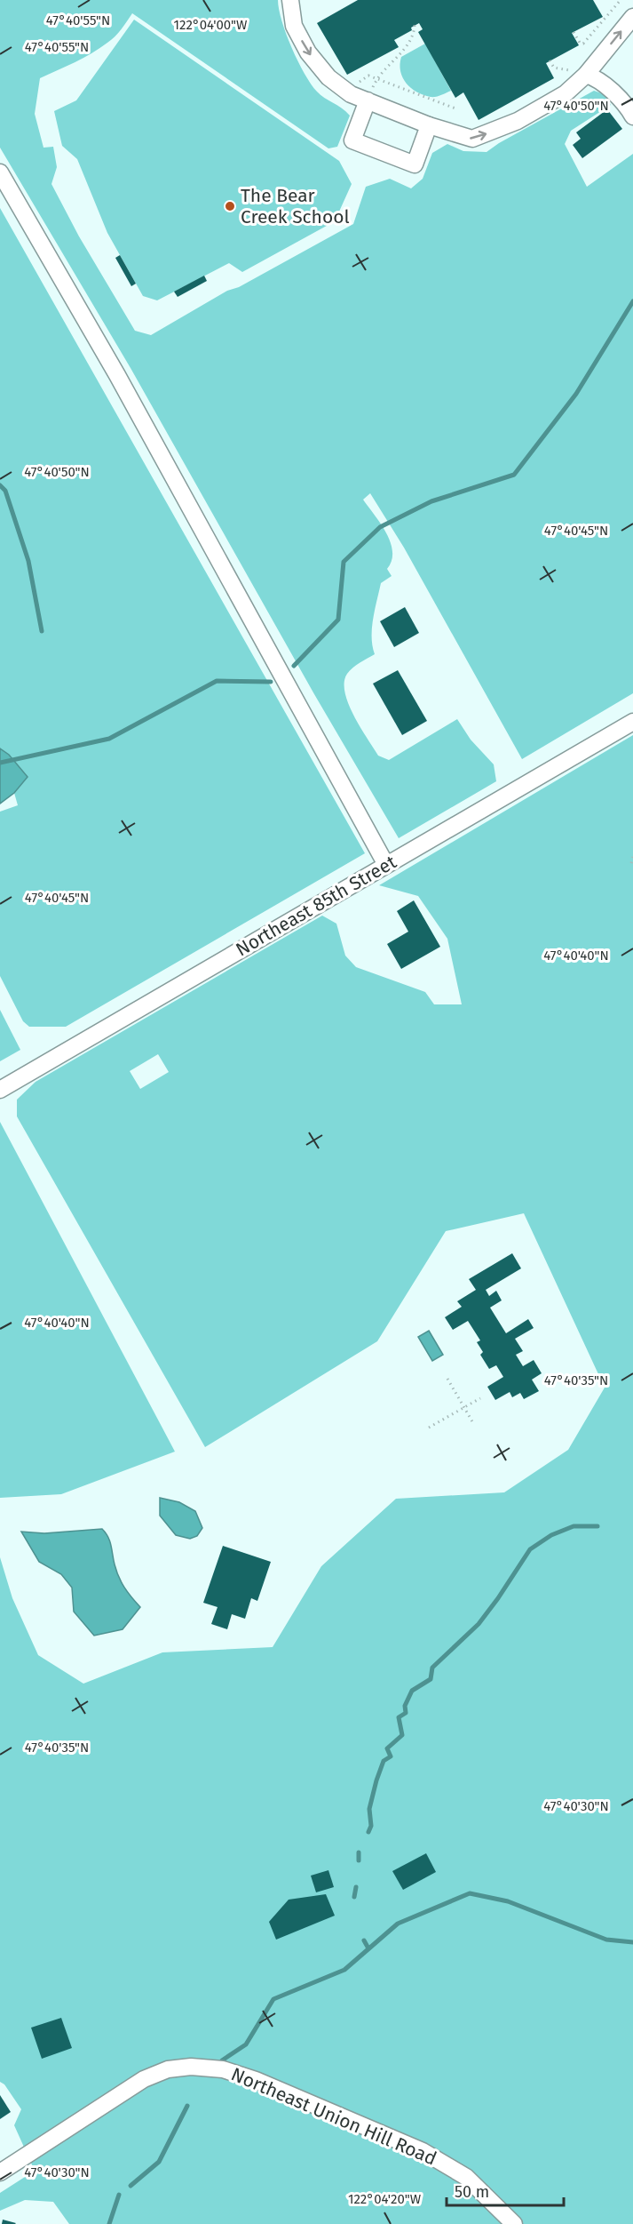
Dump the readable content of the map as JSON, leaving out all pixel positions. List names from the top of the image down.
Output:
{
  "streets": {
    "street": ["Northeast 85th Street", "Northeast Union Hill Road"]
  },
  "places": ["The Bear Creek School"],
  "scale_bar": "50 m",
  "coordinates": [
    "47°40'55\"N",
    "122°04'00\"W",
    "47°40'50\"N",
    "47°40'45\"N",
    "47°40'40\"N",
    "47°40'35\"N",
    "47°40'30\"N",
    "122°04'20\"W"
  ]
}
